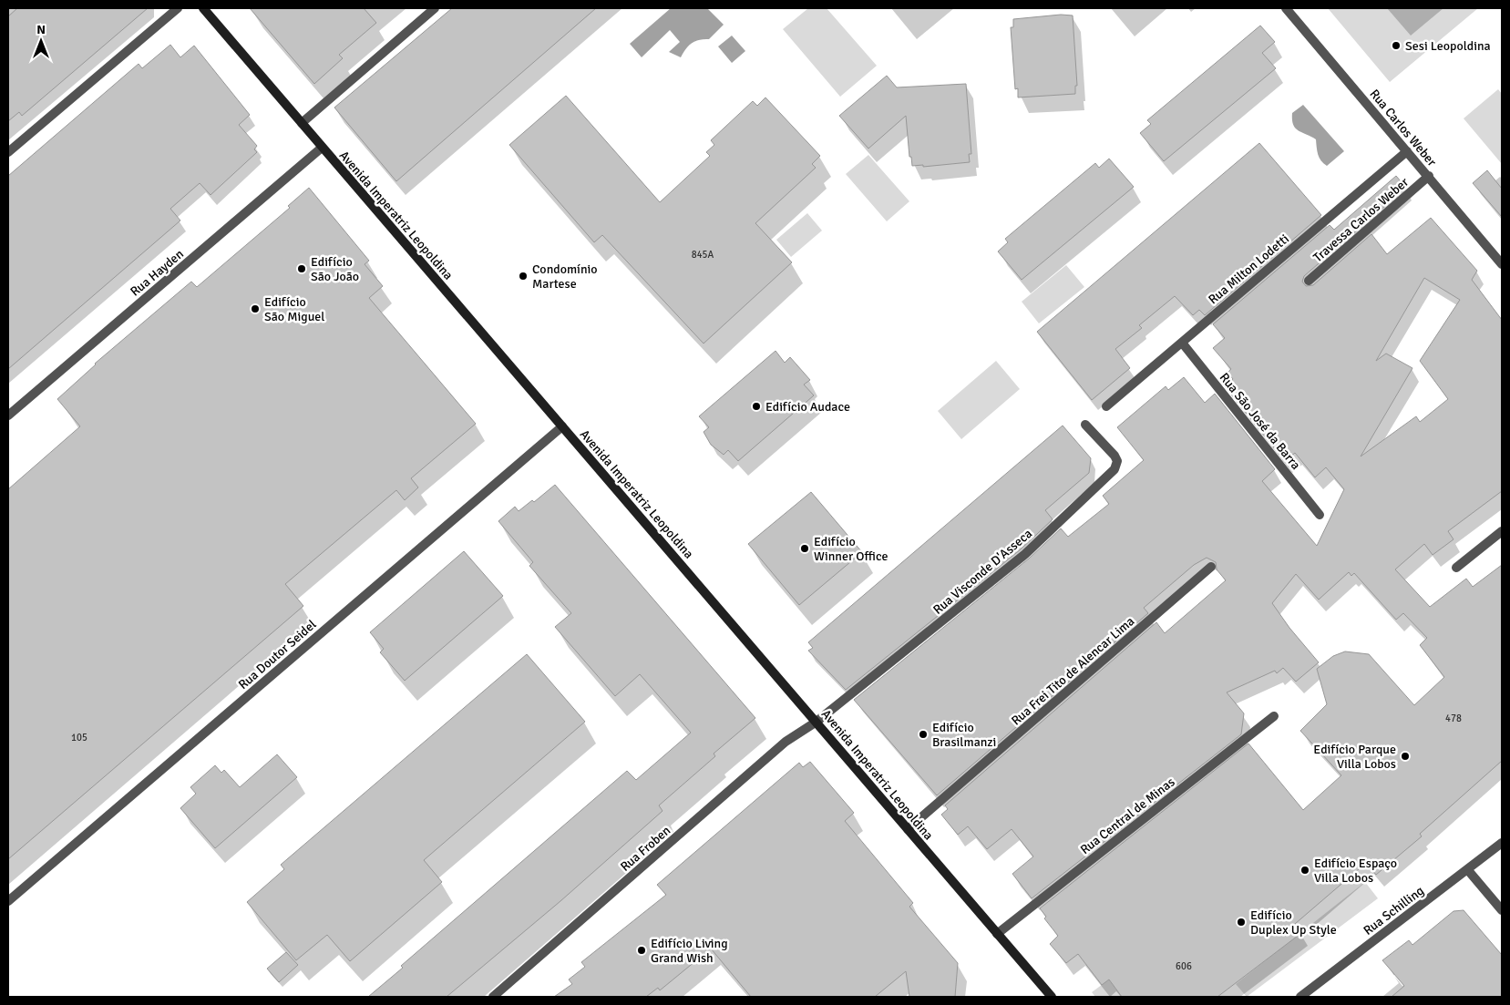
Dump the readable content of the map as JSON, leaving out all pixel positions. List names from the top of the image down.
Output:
{
  "streets": {
    "main road": ["Avenida Imperatriz Leopoldina"],
    "street": [
      "Rua Carlos Weber",
      "Travessa Carlos Weber",
      "Rua Milton Lodetti",
      "Rua Hayden",
      "Rua São José da Barra",
      "Rua Visconde D'Asseca",
      "Rua Doutor Seidel",
      "Rua Frei Tito de Alencar Lima",
      "Rua Central de Minas",
      "Rua Froben",
      "Rua Schilling"
    ]
  },
  "crossings": [
    ["Rua Carlos Weber", "Travessa Carlos Weber"],
    ["Rua Carlos Weber", "Rua Milton Lodetti"],
    ["Avenida Imperatriz Leopoldina", "Rua Hayden"],
    ["Avenida Imperatriz Leopoldina", "Rua Visconde D'Asseca"],
    ["Avenida Imperatriz Leopoldina", "Rua Doutor Seidel"],
    ["Avenida Imperatriz Leopoldina", "Rua Frei Tito de Alencar Lima"],
    ["Avenida Imperatriz Leopoldina", "Rua Central de Minas"],
    ["Avenida Imperatriz Leopoldina", "Rua Froben"],
    ["Rua Milton Lodetti", "Rua São José da Barra"],
    ["Rua Visconde D'Asseca", "Rua Froben"]
  ],
  "places": [
    "Sesi Leopoldina",
    "Edifício São João",
    "Condomínio Martese",
    "Edifício São Miguel",
    "Edifício Audace",
    "Edifício Winner Office",
    "Edifício Brasilmanzi",
    "Edifício Parque Villa Lobos",
    "Edifício Espaço Villa Lobos",
    "Edifício Duplex Up Style",
    "Edifício Living Grand Wish"
  ],
  "house_numbers": [
    "845A",
    "478",
    "105",
    "606"
  ],
  "north": "top"
}
